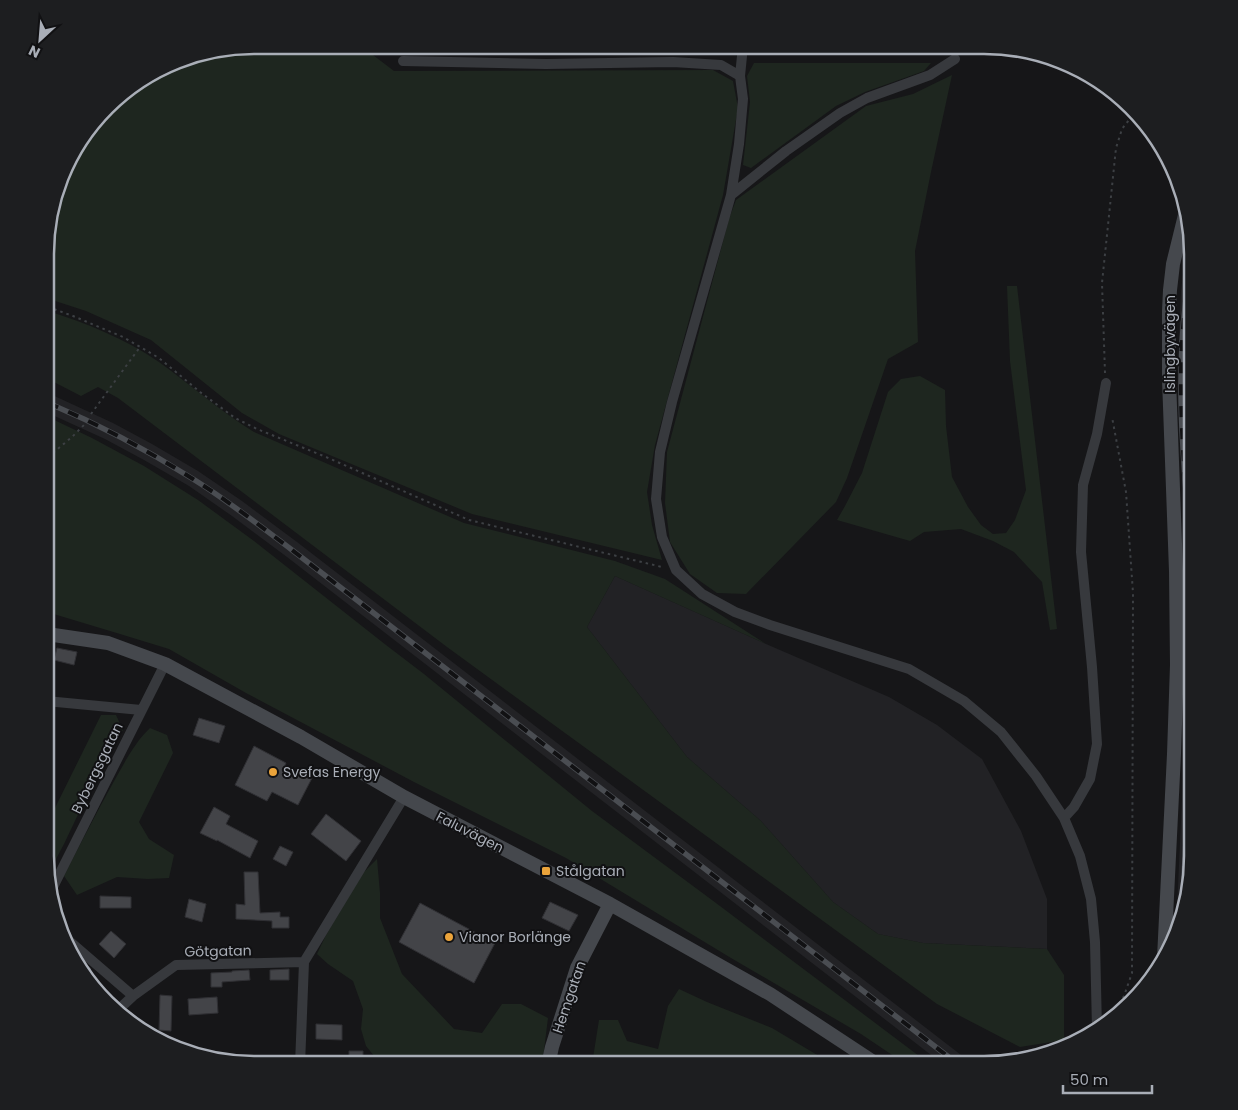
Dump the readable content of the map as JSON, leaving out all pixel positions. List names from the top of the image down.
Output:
{
  "streets": {
    "street": [
      "Islingbyvägen",
      "Bybergsgatan",
      "Faluvägen",
      "Götgatan",
      "Hemgatan"
    ]
  },
  "crossings": [
    ["Faluvägen", "Hemgatan"]
  ],
  "places": {
    "other": ["Svefas Energy", "Vianor Borlänge"],
    "transit": ["Stålgatan"]
  },
  "scale_bar": "50 m",
  "north": "bottom left"
}
